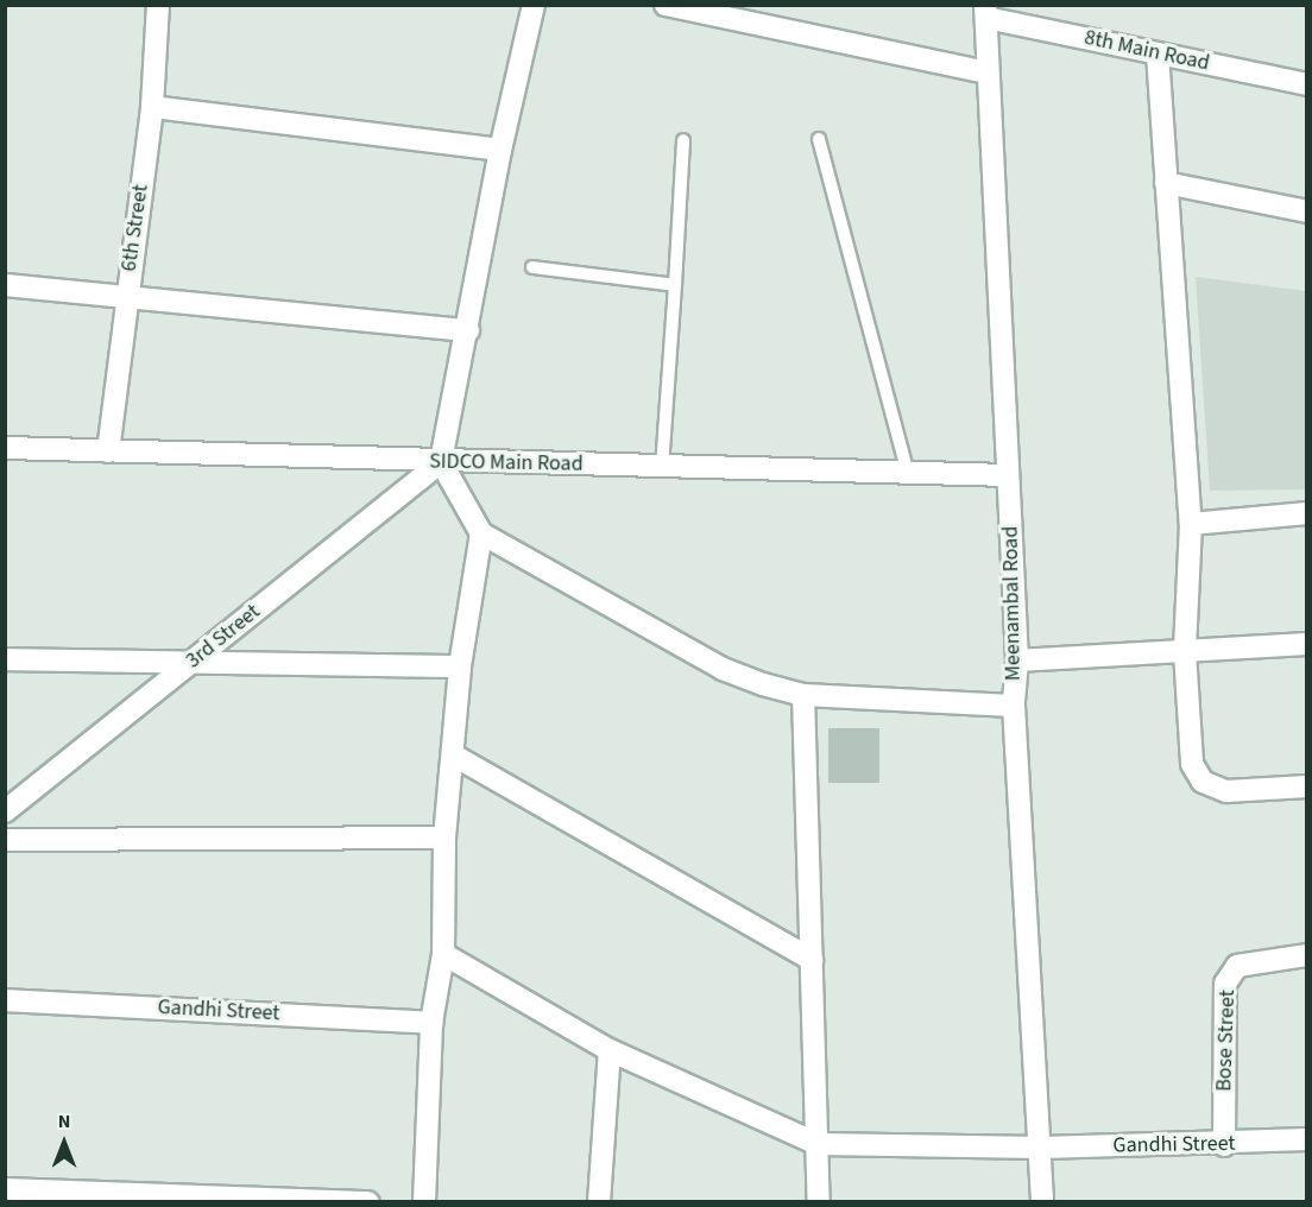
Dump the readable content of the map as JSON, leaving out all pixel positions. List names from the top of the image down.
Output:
{
  "streets": {
    "street": [
      "8th Main Road",
      "6th Street",
      "SIDCO Main Road",
      "Meenambal Road",
      "3rd Street",
      "Gandhi Street",
      "Bose Street"
    ]
  },
  "crossings": [
    ["8th Main Road", "Meenambal Road"],
    ["6th Street", "SIDCO Main Road"],
    ["SIDCO Main Road", "Meenambal Road"],
    ["SIDCO Main Road", "3rd Street"],
    ["Meenambal Road", "Gandhi Street"],
    ["Gandhi Street", "Bose Street"]
  ],
  "north": "top"
}
